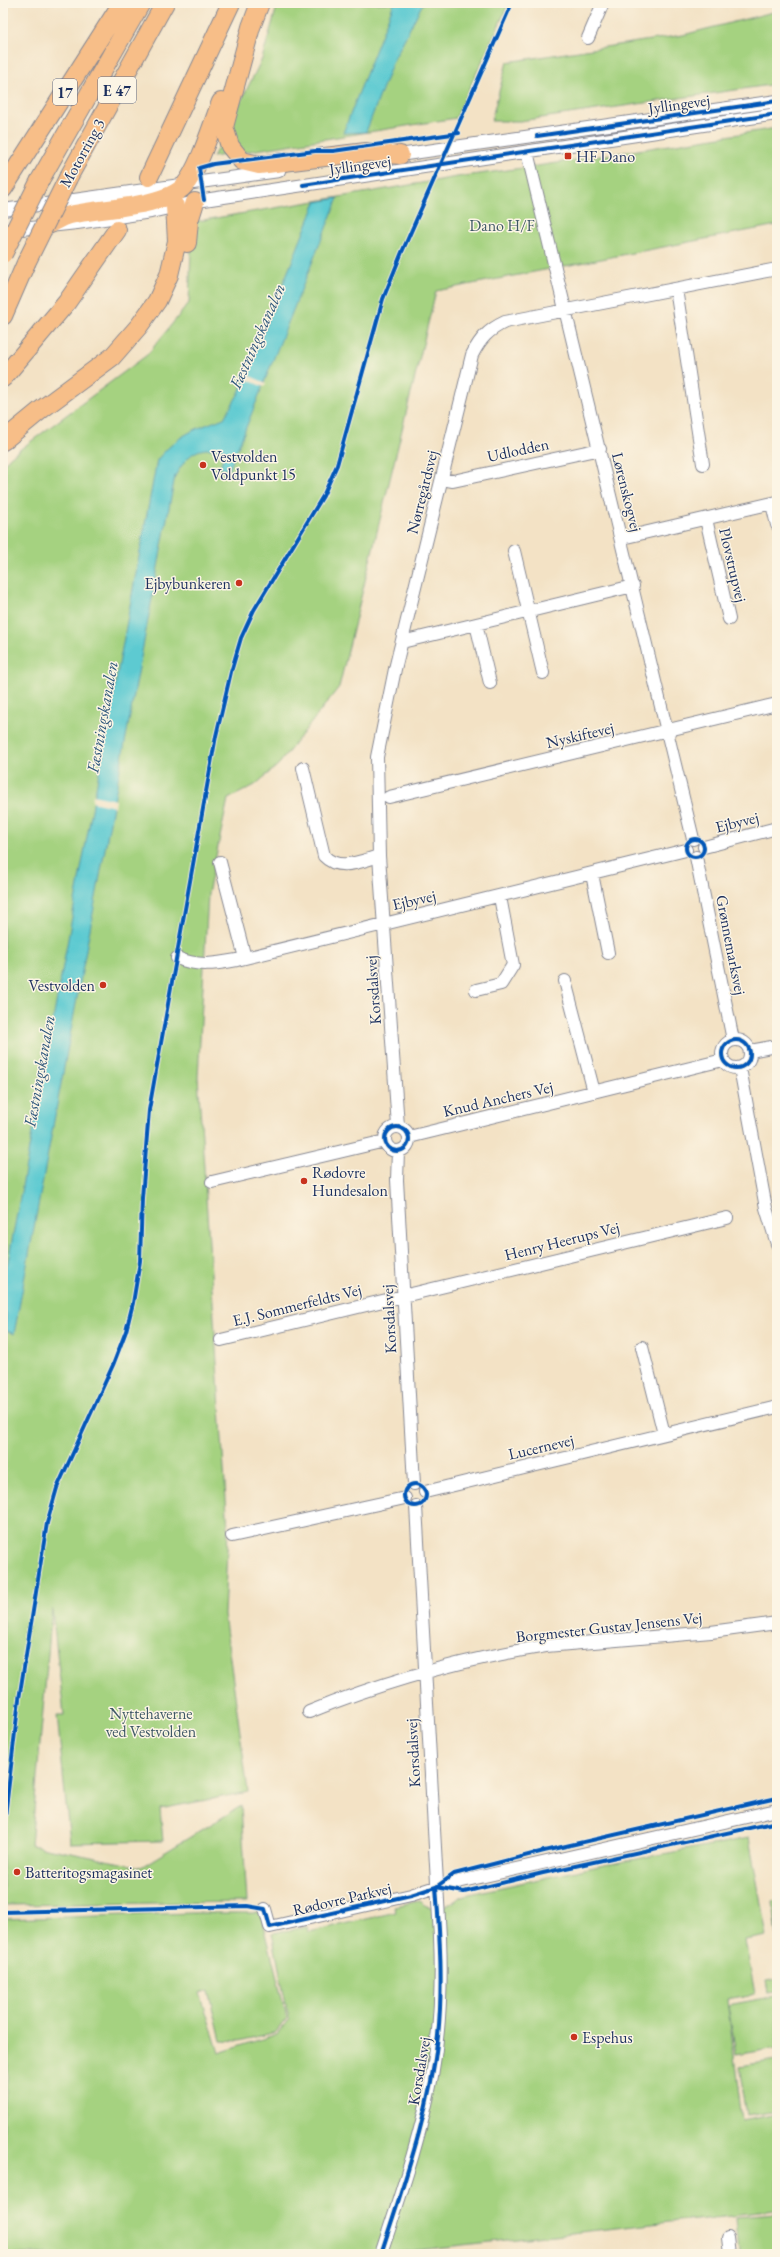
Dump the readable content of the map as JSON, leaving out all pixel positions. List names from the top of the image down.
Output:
{
  "streets": {
    "highway": ["E 47", "17", "Motorring 3"],
    "street": [
      "Jyllingevej",
      "Udlodden",
      "Nørregårdsvej",
      "Lørenskogvej",
      "Plovstrupvej",
      "Nyskiftevej",
      "Ejbyvej",
      "Grønnemarksvej",
      "Korsdalsvej",
      "Knud Anchers Vej",
      "Henry Heerups Vej",
      "E.J. Sommerfeldts Vej",
      "Lucernevej",
      "Borgmester Gustav Jensens Vej",
      "Rødovre Parkvej"
    ]
  },
  "crossings": [
    ["Jyllingevej", "Lørenskogvej"],
    ["Udlodden", "Nørregårdsvej"],
    ["Udlodden", "Lørenskogvej"],
    ["Nørregårdsvej", "Lørenskogvej"],
    ["Nørregårdsvej", "Ejbyvej"],
    ["Nørregårdsvej", "Korsdalsvej"],
    ["Lørenskogvej", "Plovstrupvej"],
    ["Lørenskogvej", "Nyskiftevej"],
    ["Lørenskogvej", "Ejbyvej"],
    ["Lørenskogvej", "Grønnemarksvej"],
    ["Ejbyvej", "Grønnemarksvej"],
    ["Ejbyvej", "Korsdalsvej"],
    ["Grønnemarksvej", "Knud Anchers Vej"],
    ["Korsdalsvej", "Knud Anchers Vej"],
    ["Korsdalsvej", "Henry Heerups Vej"],
    ["Korsdalsvej", "E.J. Sommerfeldts Vej"],
    ["Korsdalsvej", "Lucernevej"],
    ["Korsdalsvej", "Borgmester Gustav Jensens Vej"],
    ["Korsdalsvej", "Rødovre Parkvej"],
    ["Henry Heerups Vej", "E.J. Sommerfeldts Vej"]
  ],
  "water": ["Fæstningskanalen"],
  "parks": ["Dano H/F", "Nyttehaverne ved Vestvolden"],
  "places": {
    "transit": ["HF Dano"],
    "other": [
      "Vestvolden Voldpunkt 15",
      "Ejbybunkeren",
      "Vestvolden",
      "Rødovre Hundesalon",
      "Batteritogsmagasinet",
      "Espehus"
    ]
  }
}
